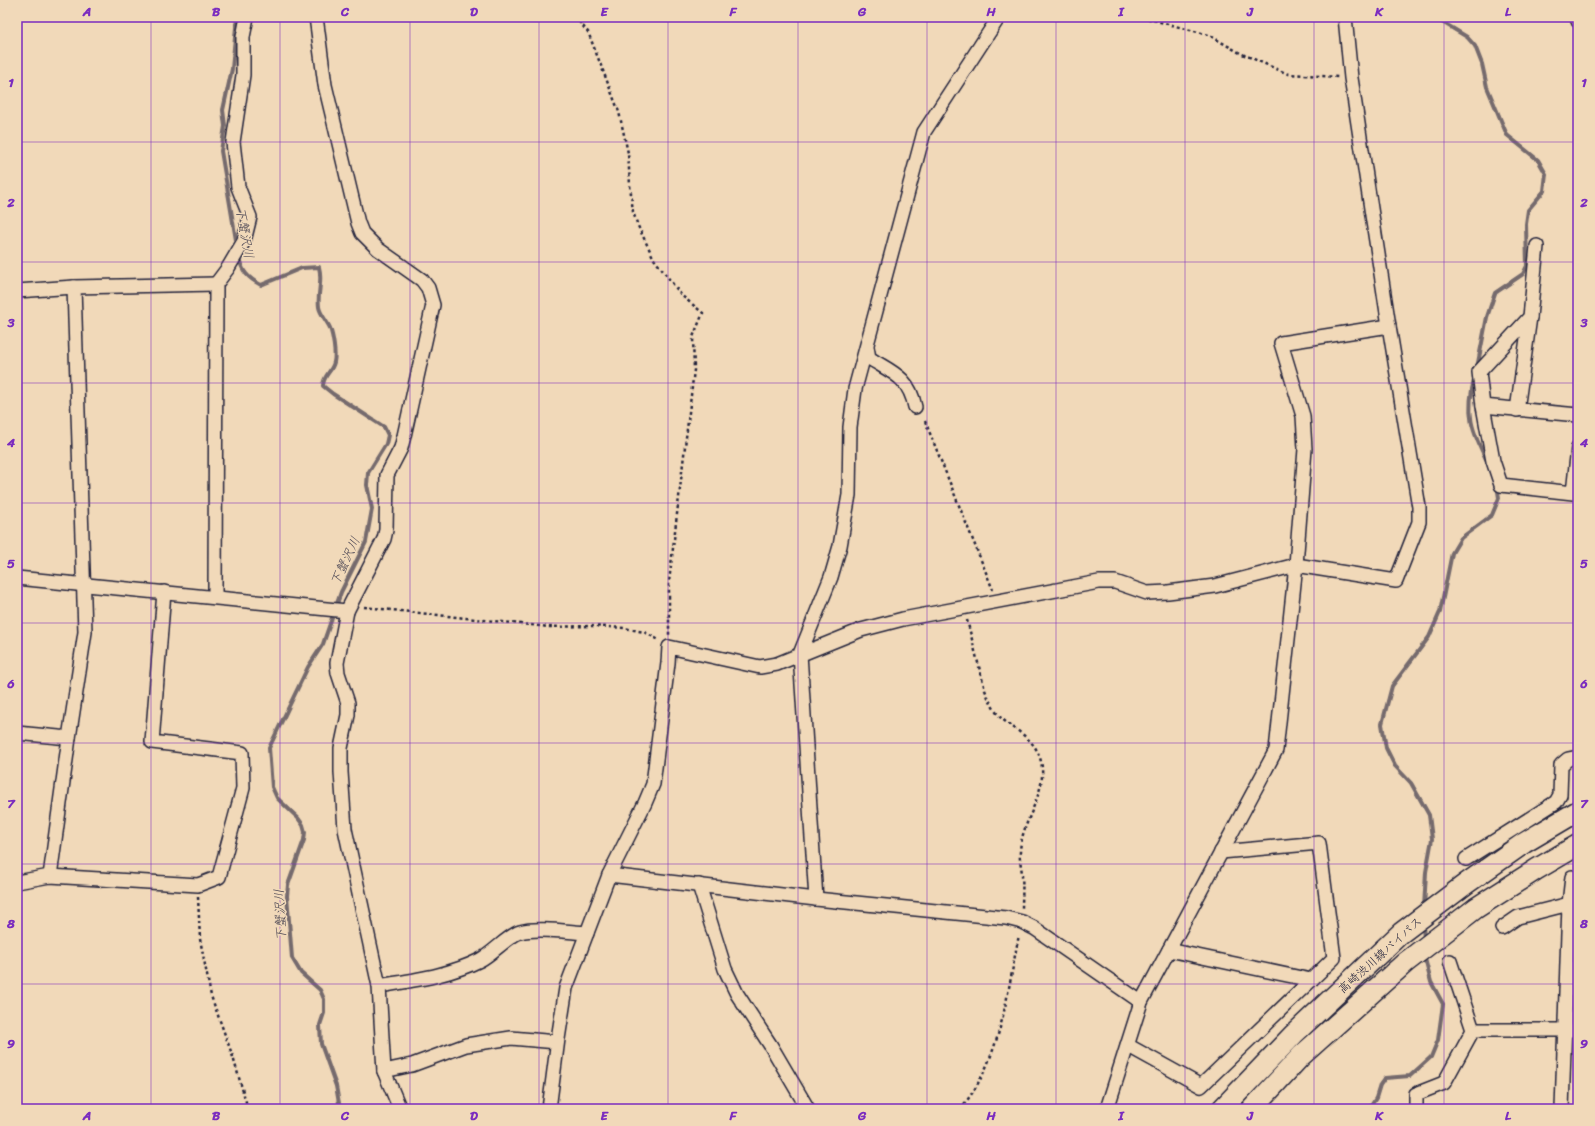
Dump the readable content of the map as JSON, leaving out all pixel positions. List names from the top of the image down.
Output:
{
  "streets": {
    "main road": ["高崎渋川線バイパス"]
  },
  "water": ["下蟹沢川"],
  "grid": {
    "columns": [
      "A",
      "B",
      "C",
      "D",
      "E",
      "F",
      "G",
      "H",
      "I",
      "J",
      "K",
      "L"
    ],
    "rows": [
      "1",
      "2",
      "3",
      "4",
      "5",
      "6",
      "7",
      "8",
      "9"
    ]
  }
}
